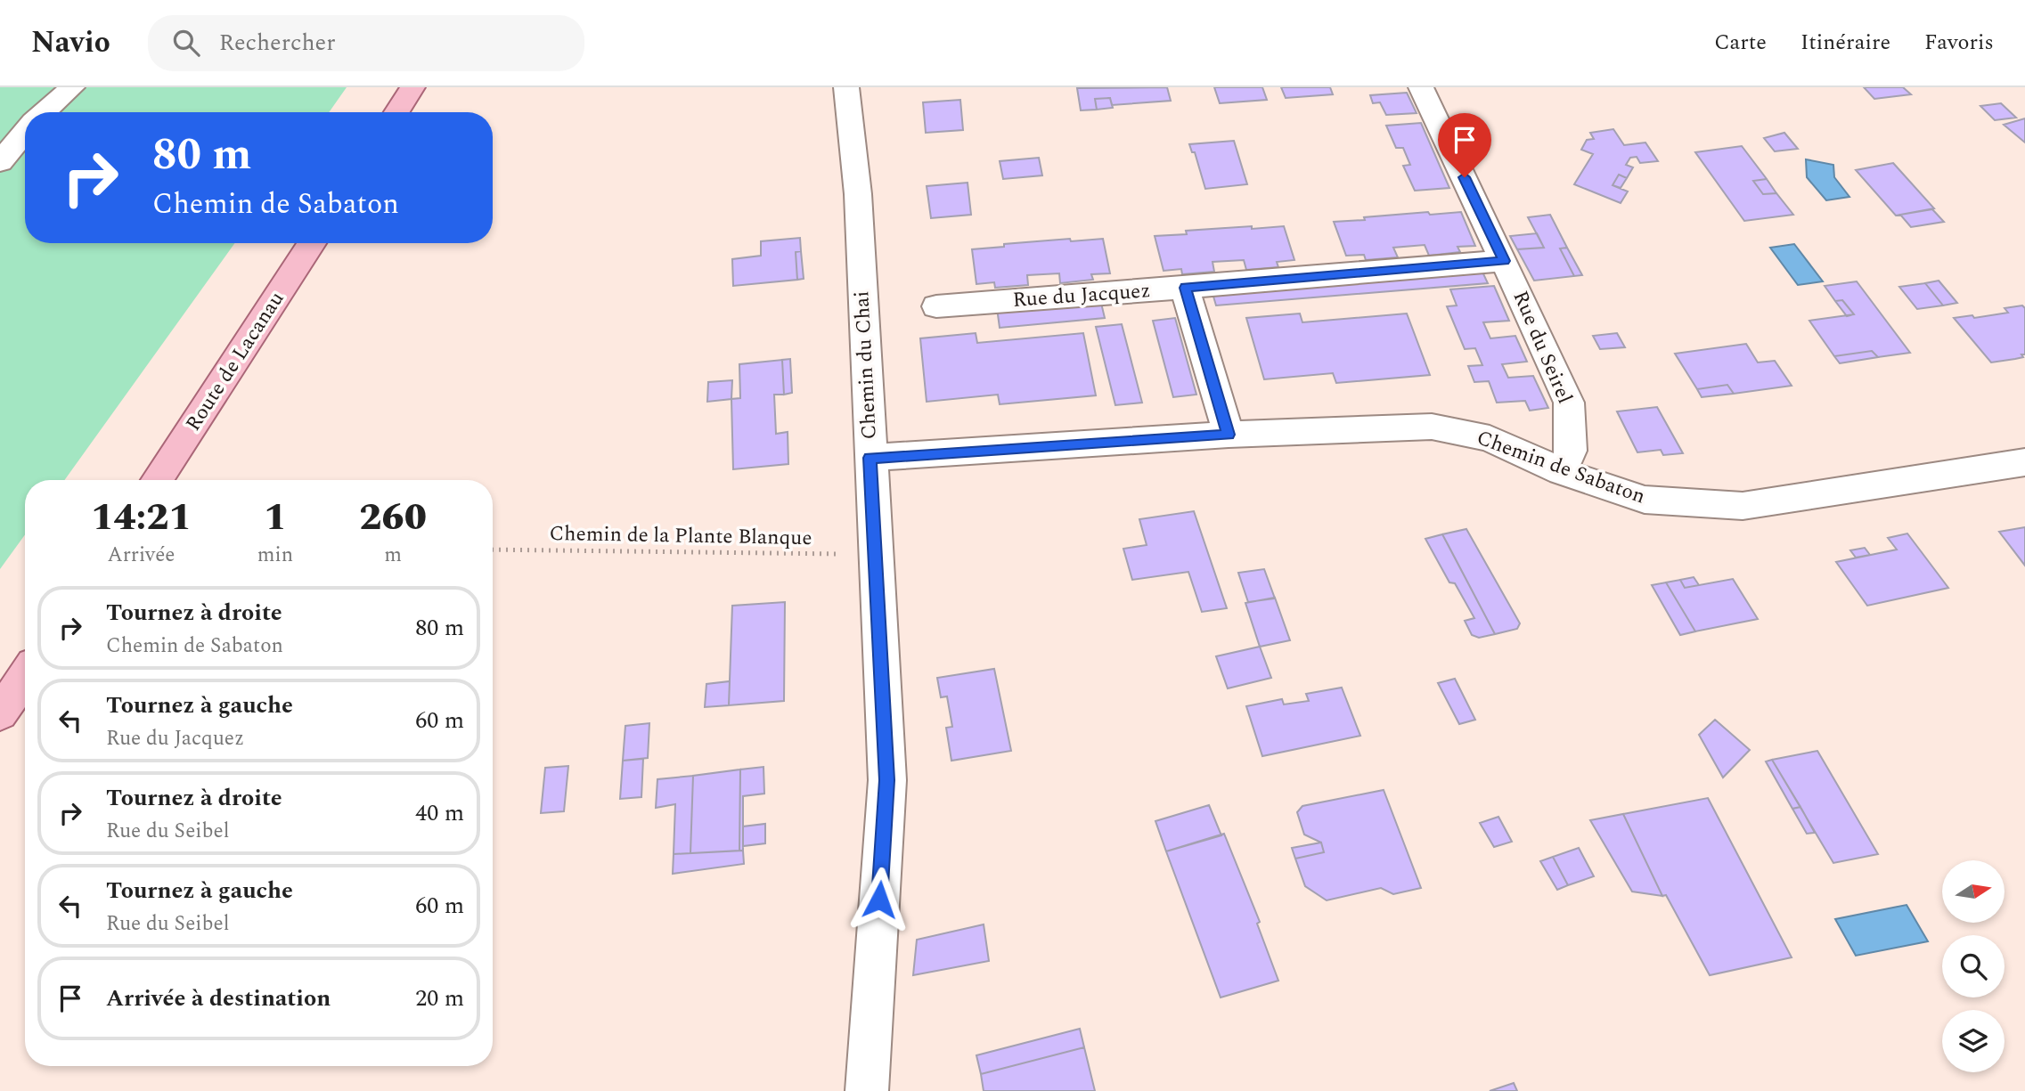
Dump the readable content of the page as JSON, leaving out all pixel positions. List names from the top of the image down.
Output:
{
  "streets": {
    "main road": ["Route de Lacanau"],
    "street": [
      "Rue du Jacquez",
      "Rue du Seirel",
      "Chemin du Chai",
      "Chemin de Sabaton"
    ],
    "path": ["Chemin de la Plante Blanque"]
  },
  "crossings": [
    ["Rue du Jacquez", "Rue du Seirel"],
    ["Rue du Seirel", "Chemin de Sabaton"],
    ["Chemin du Chai", "Chemin de Sabaton"],
    ["Chemin du Chai", "Chemin de la Plante Blanque"]
  ],
  "north": "right",
  "page": {
    "header": "Navio",
    "search": "Rechercher",
    "nav": ["Carte", "Itinéraire", "Favoris"],
    "turn": ["80 m", "Chemin de Sabaton"],
    "eta": [
      "14:21",
      "Arrivée",
      "1",
      "min",
      "260",
      "m"
    ],
    "list": [
      {
        "name": "Tournez à droite",
        "note": "Chemin de Sabaton",
        "value": "80 m"
      },
      {
        "name": "Tournez à gauche",
        "note": "Rue du Jacquez",
        "value": "60 m"
      },
      {
        "name": "Tournez à droite",
        "note": "Rue du Seibel",
        "value": "40 m"
      },
      {
        "name": "Tournez à gauche",
        "note": "Rue du Seibel",
        "value": "60 m"
      },
      {
        "name": "Arrivée à destination",
        "value": "20 m"
      }
    ]
  }
}
